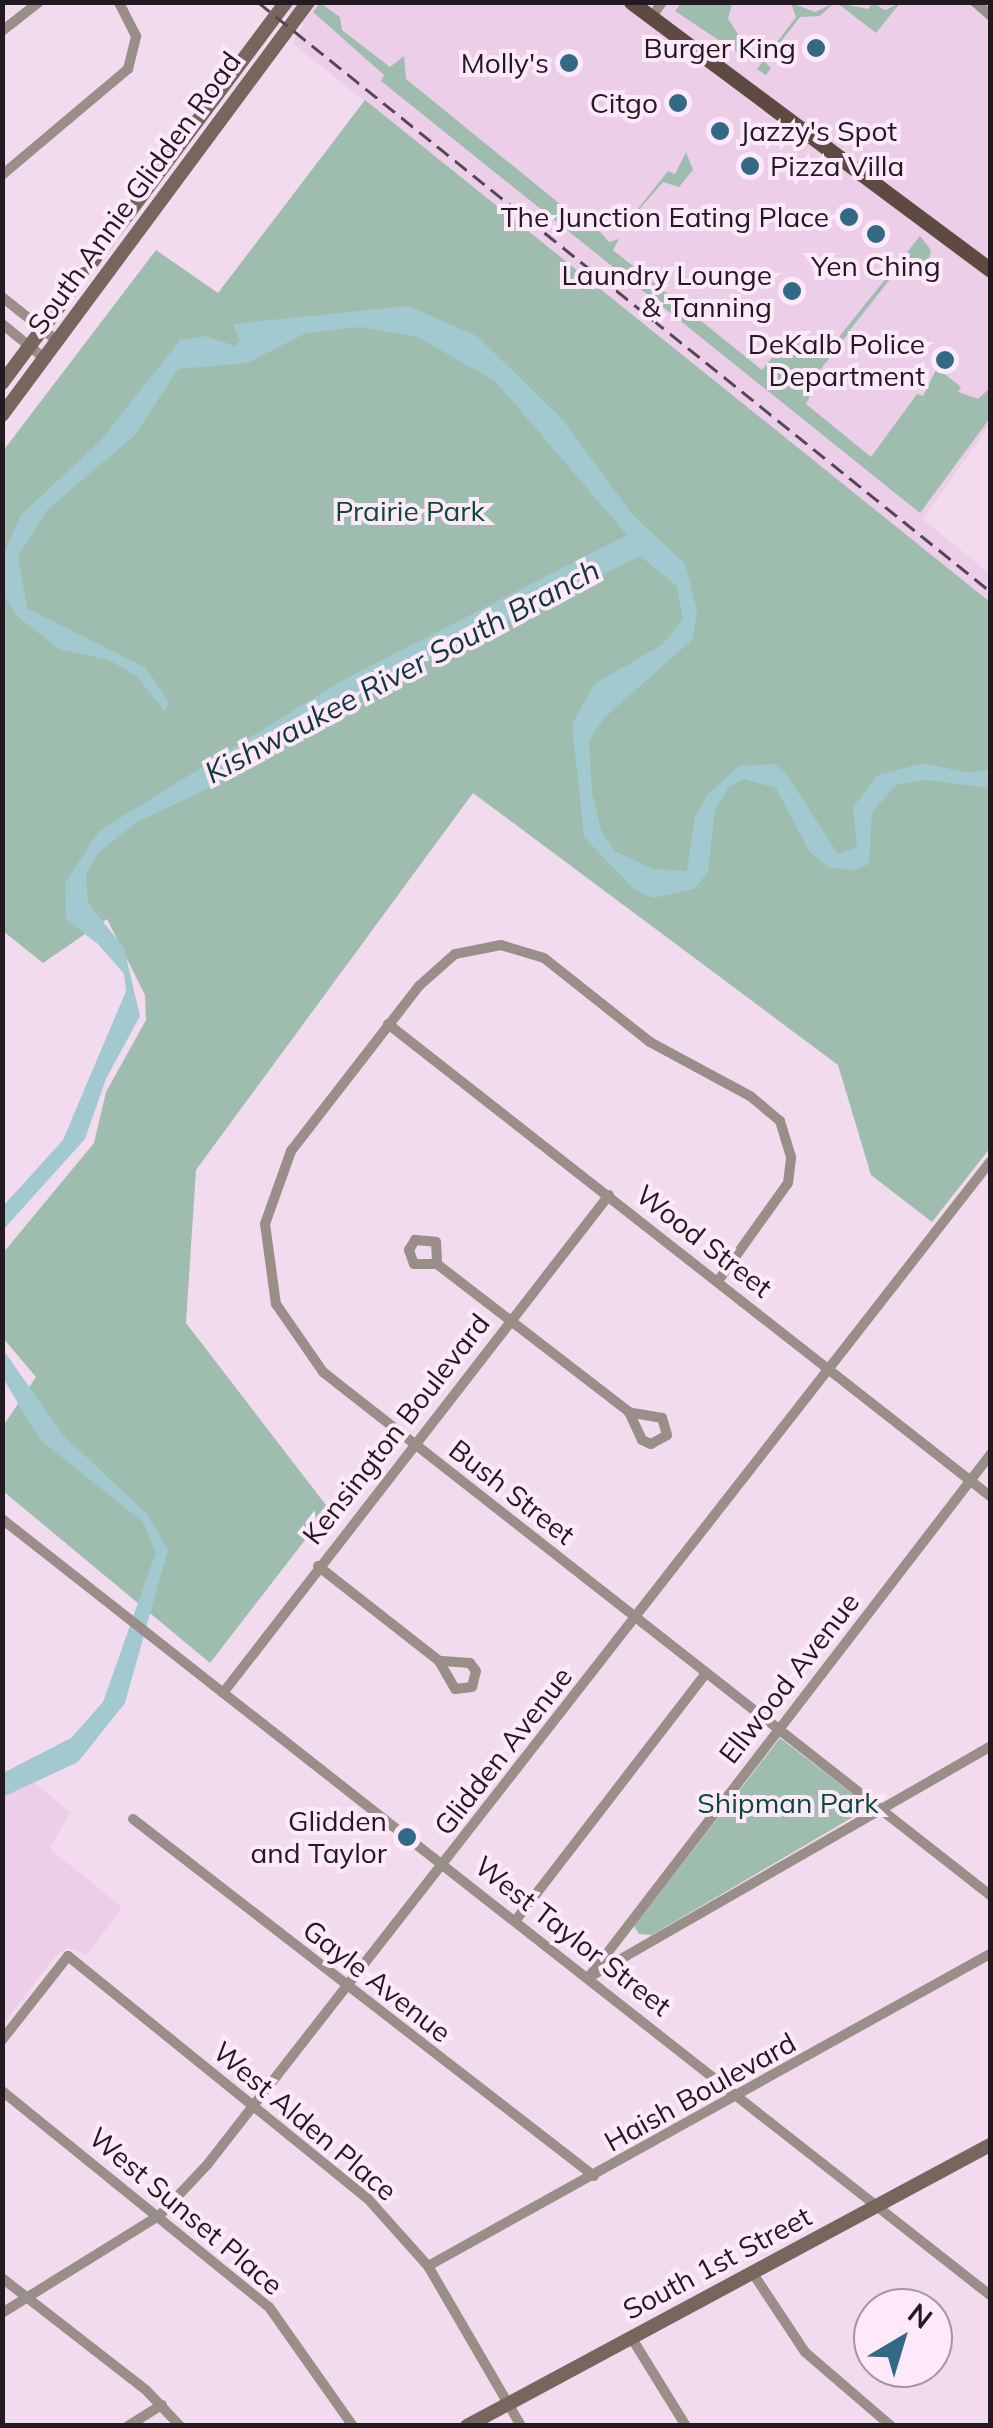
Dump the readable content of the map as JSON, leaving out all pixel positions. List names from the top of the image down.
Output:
{
  "streets": {
    "main road": ["South Annie Glidden Road", "South 1st Street"],
    "street": [
      "Wood Street",
      "Kensington Boulevard",
      "Bush Street",
      "Ellwood Avenue",
      "Glidden Avenue",
      "West Taylor Street",
      "Gayle Avenue",
      "Haish Boulevard",
      "West Alden Place",
      "West Sunset Place"
    ]
  },
  "crossings": [
    ["Wood Street", "Kensington Boulevard"],
    ["Wood Street", "Bush Street"],
    ["Wood Street", "Ellwood Avenue"],
    ["Wood Street", "Glidden Avenue"],
    ["Kensington Boulevard", "Bush Street"],
    ["Kensington Boulevard", "West Taylor Street"],
    ["Bush Street", "Ellwood Avenue"],
    ["Bush Street", "Glidden Avenue"],
    ["Ellwood Avenue", "West Taylor Street"],
    ["Glidden Avenue", "West Taylor Street"],
    ["Glidden Avenue", "Gayle Avenue"],
    ["Glidden Avenue", "West Alden Place"],
    ["Glidden Avenue", "West Sunset Place"],
    ["West Taylor Street", "Haish Boulevard"],
    ["West Taylor Street", "South 1st Street"],
    ["Gayle Avenue", "Haish Boulevard"],
    ["Haish Boulevard", "West Alden Place"],
    ["West Alden Place", "South 1st Street"]
  ],
  "water": ["Kishwaukee River South Branch"],
  "parks": ["Prairie Park", "Shipman Park"],
  "places": [
    "Burger King",
    "Molly's",
    "Citgo",
    "Jazzy's Spot",
    "Pizza Villa",
    "The Junction Eating Place",
    "Yen Ching",
    "Laundry Lounge & Tanning",
    "DeKalb Police Department",
    "Glidden and Taylor"
  ],
  "north": "top right"
}
